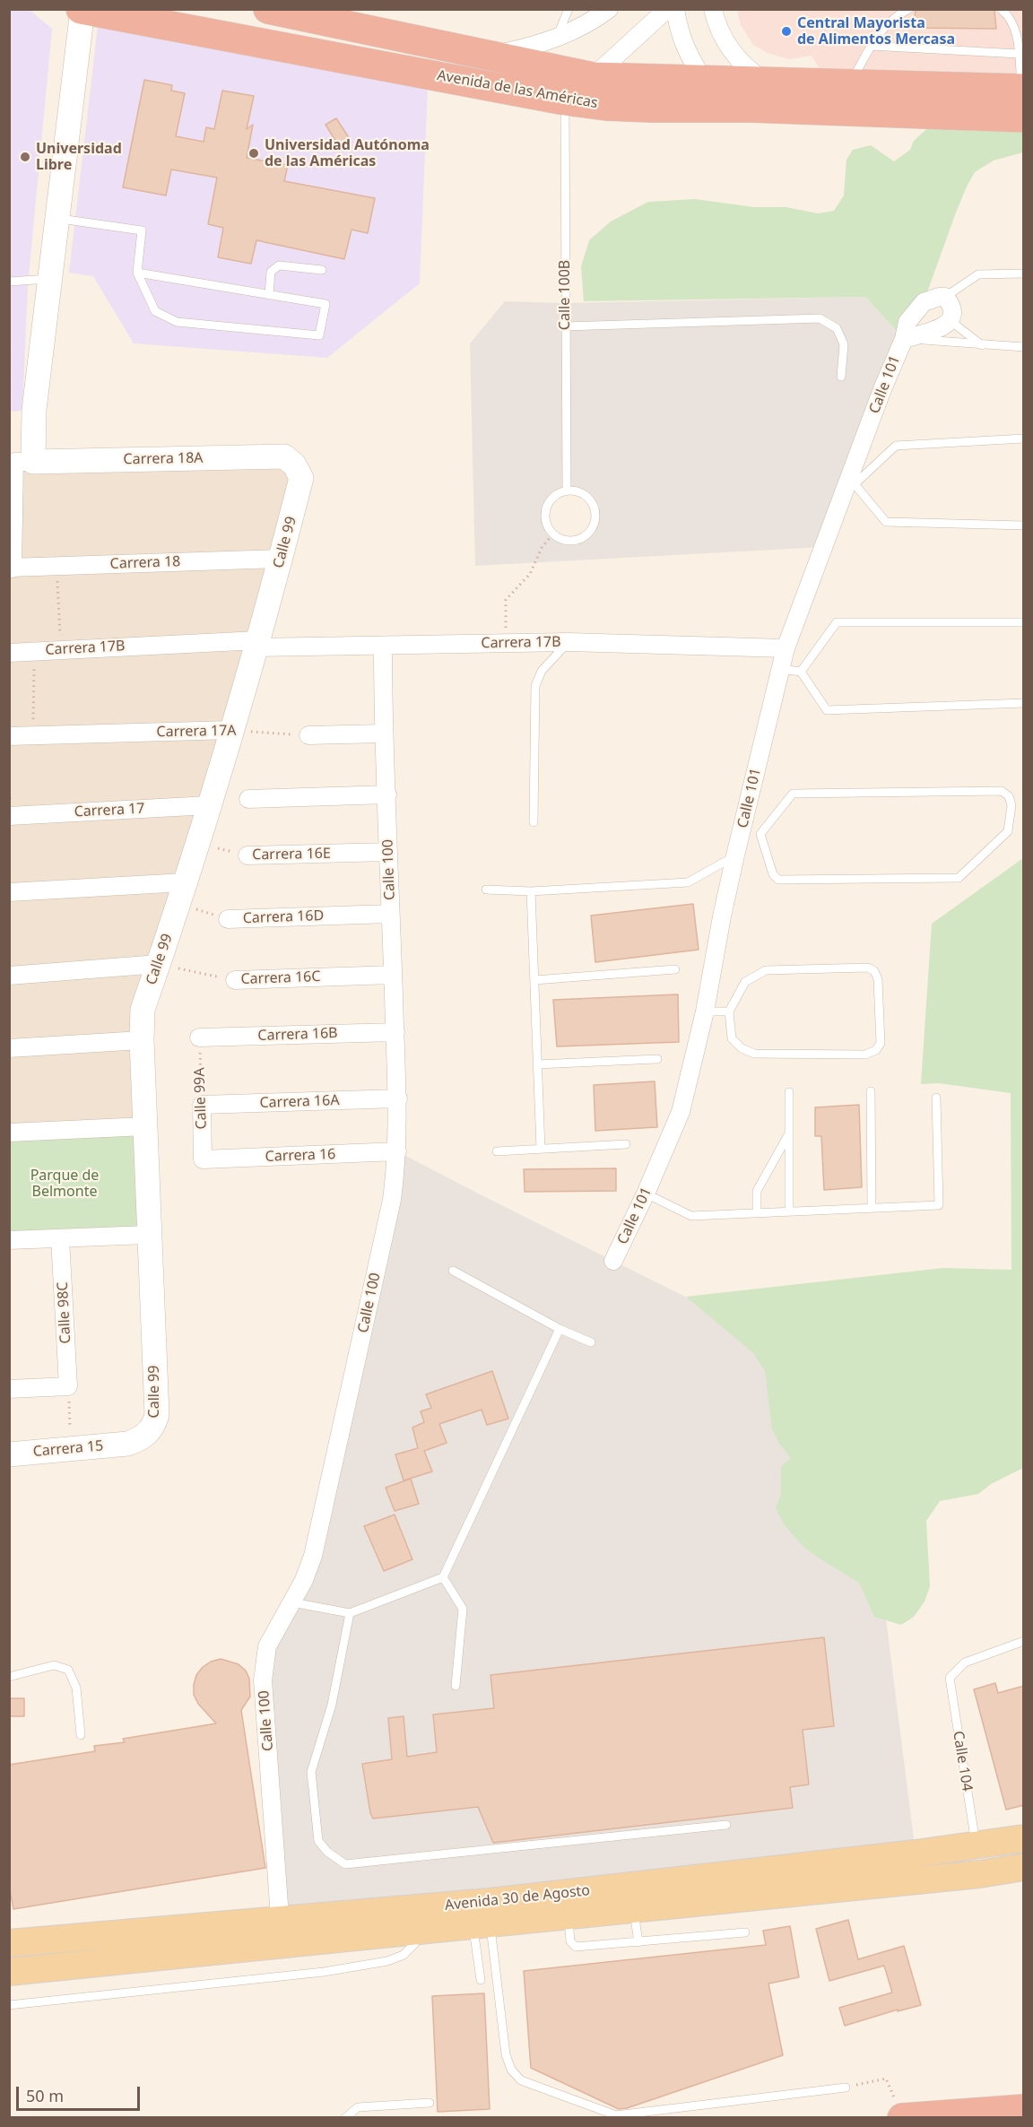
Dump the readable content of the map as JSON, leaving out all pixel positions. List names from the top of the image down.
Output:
{
  "streets": {
    "highway": ["Avenida de las Américas"],
    "main road": ["Avenida 30 de Agosto"],
    "street": [
      "Calle 101",
      "Carrera 18A",
      "Calle 99",
      "Carrera 18",
      "Carrera 17B",
      "Carrera 17A",
      "Carrera 17",
      "Carrera 16E",
      "Calle 100",
      "Carrera 16D",
      "Carrera 16C",
      "Carrera 16B",
      "Calle 99A",
      "Carrera 16A",
      "Carrera 16",
      "Calle 98C",
      "Carrera 15"
    ],
    "lane": ["Calle 100B", "Calle 104"]
  },
  "crossings": [
    ["Avenida de las Américas", "Calle 100B"],
    ["Calle 101", "Carrera 17B"],
    ["Carrera 18A", "Calle 99"],
    ["Calle 99", "Carrera 18"],
    ["Calle 99", "Carrera 17B"],
    ["Calle 99", "Carrera 17A"],
    ["Calle 99", "Carrera 17"],
    ["Calle 99", "Carrera 16E"],
    ["Calle 99", "Carrera 16D"],
    ["Calle 99", "Carrera 16C"],
    ["Calle 99", "Carrera 15"],
    ["Carrera 17B", "Calle 100"],
    ["Carrera 16E", "Calle 100"],
    ["Calle 100", "Carrera 16D"],
    ["Calle 100", "Carrera 16C"],
    ["Calle 100", "Carrera 16B"],
    ["Calle 100", "Carrera 16A"],
    ["Calle 100", "Carrera 16"],
    ["Calle 100", "Avenida 30 de Agosto"],
    ["Carrera 16B", "Calle 99A"],
    ["Calle 99A", "Carrera 16A"],
    ["Calle 99A", "Carrera 16"],
    ["Calle 104", "Avenida 30 de Agosto"]
  ],
  "parks": ["Parque de Belmonte"],
  "places": ["Central Mayorista de Alimentos Mercasa", "Universidad Autónoma de las Américas", "Universidad Libre"],
  "scale_bar": "50 m"
}
